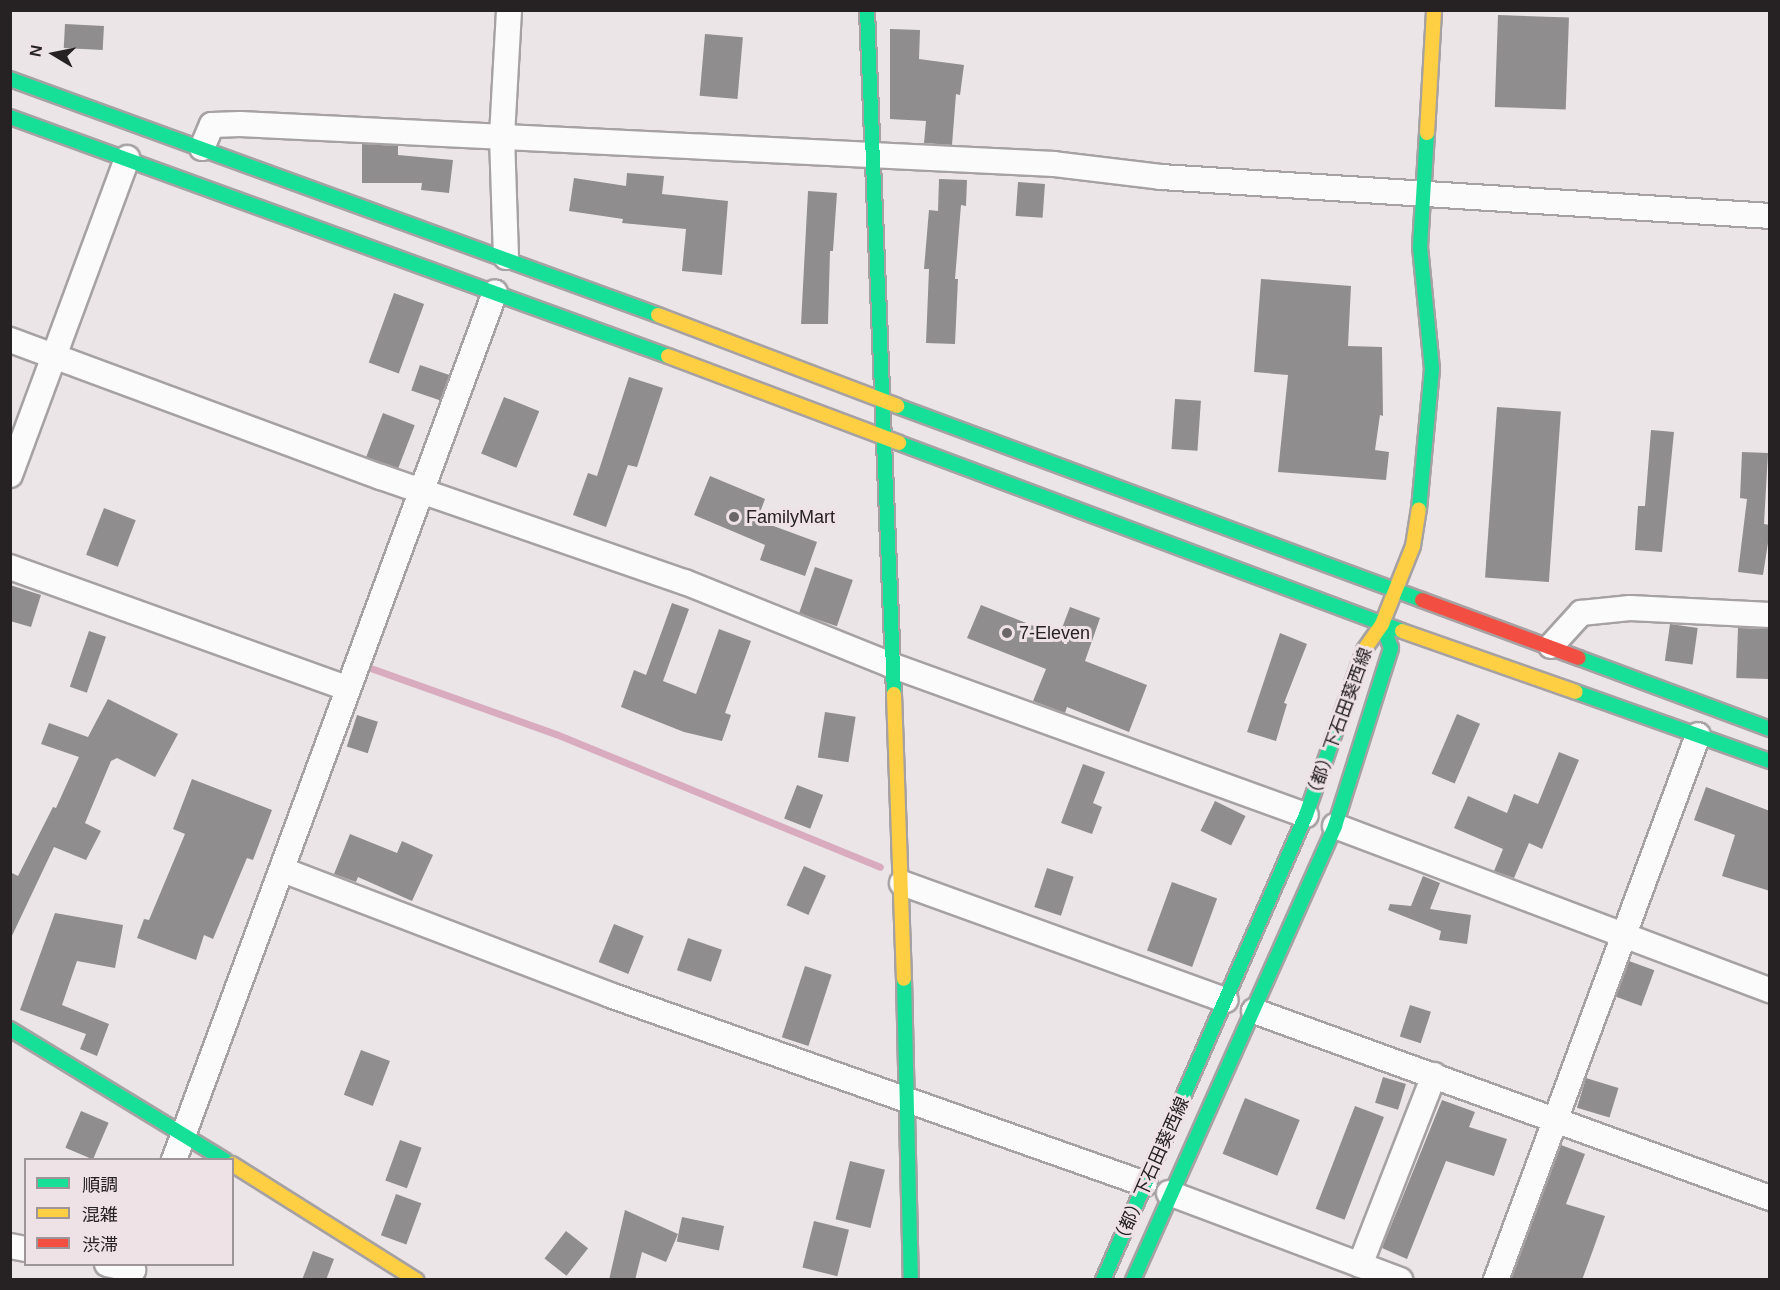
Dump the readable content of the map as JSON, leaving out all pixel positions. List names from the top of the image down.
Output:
{
  "streets": {
    "street": ["（都）下石田葵西線"]
  },
  "places": ["FamilyMart", "7-Eleven"],
  "legend": ["順調", "混雑", "渋滞"],
  "north": "left"
}
